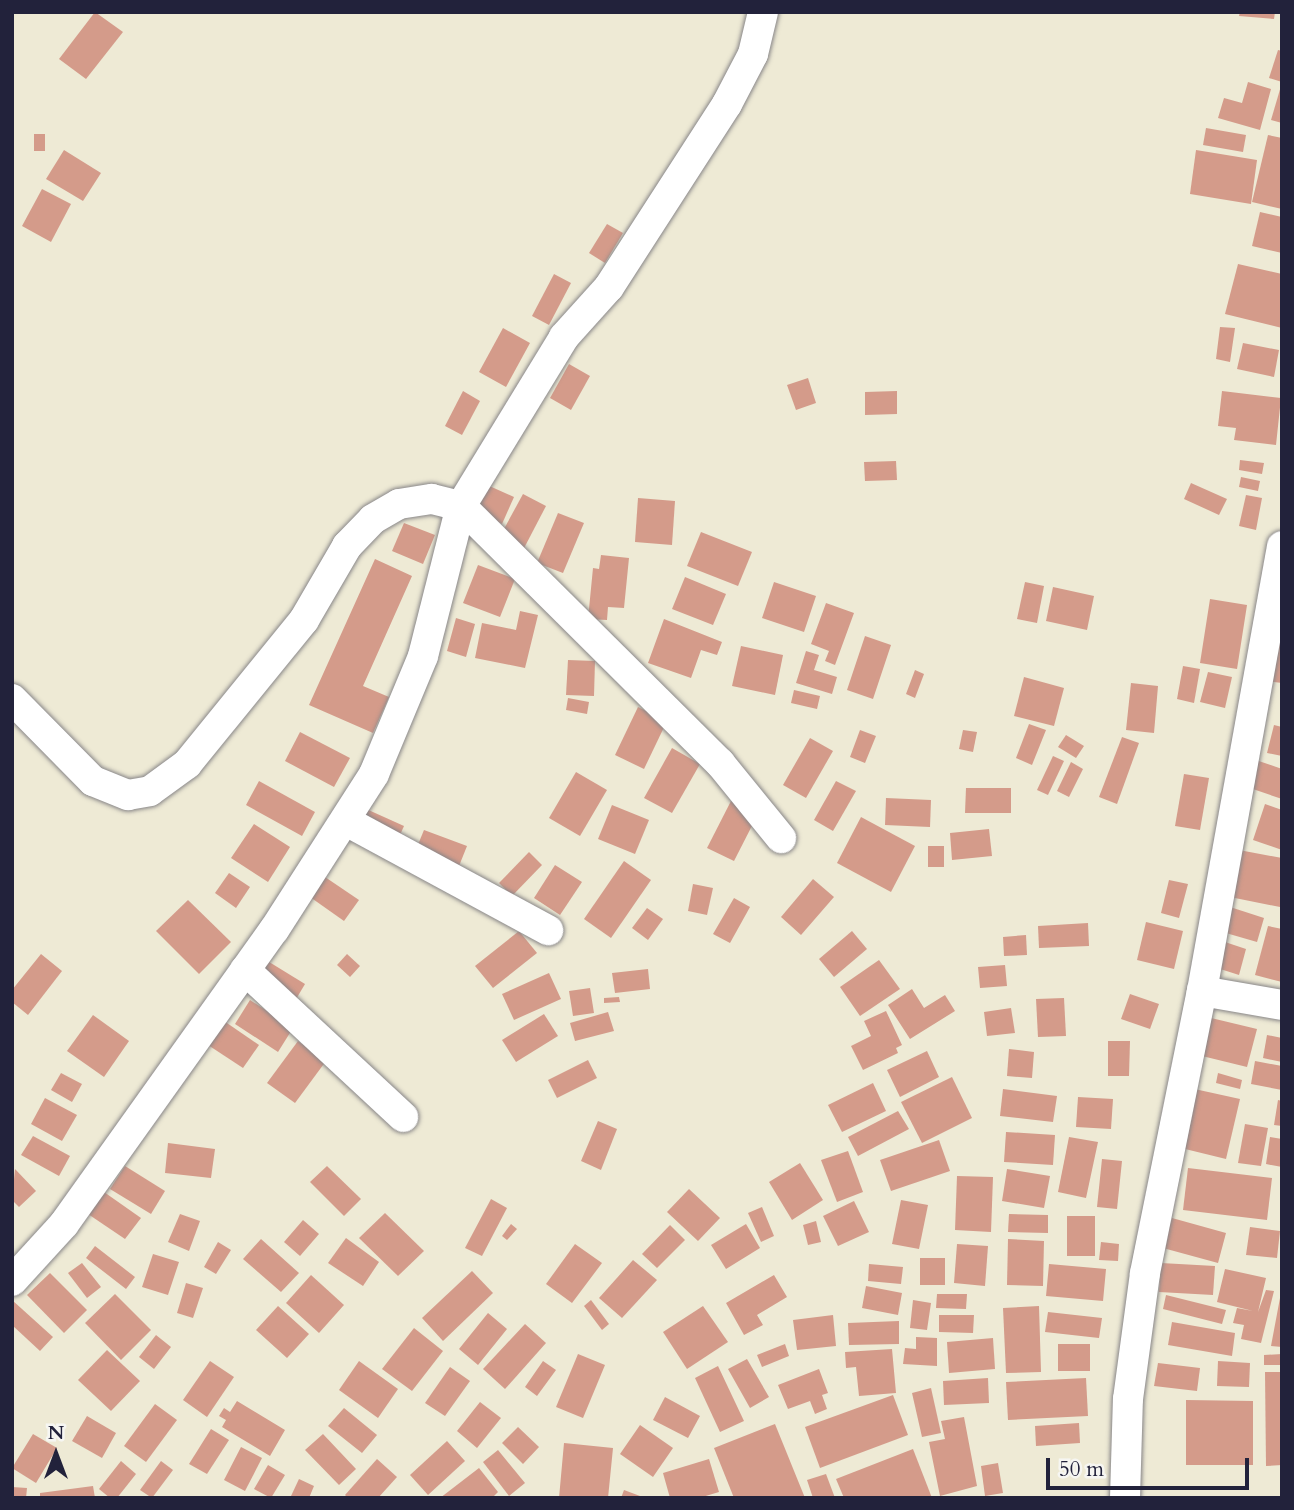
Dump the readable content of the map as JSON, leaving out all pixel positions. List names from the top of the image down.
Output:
{
  "scale_bar": "50 m",
  "north": "top"
}
